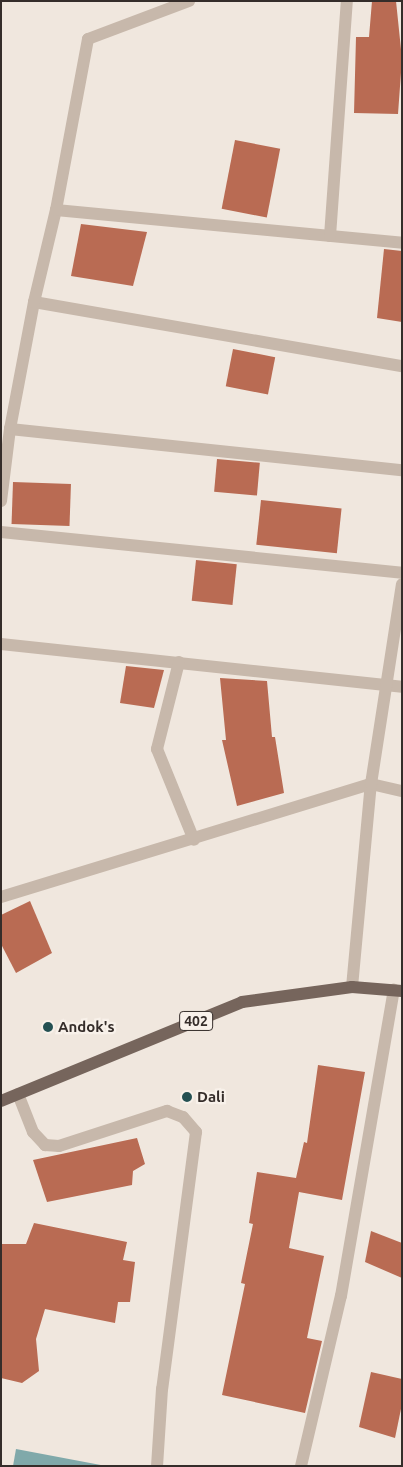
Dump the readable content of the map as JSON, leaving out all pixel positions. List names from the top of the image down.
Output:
{
  "streets": {
    "main road": ["402"]
  },
  "places": ["Andok's", "Dali"]
}
